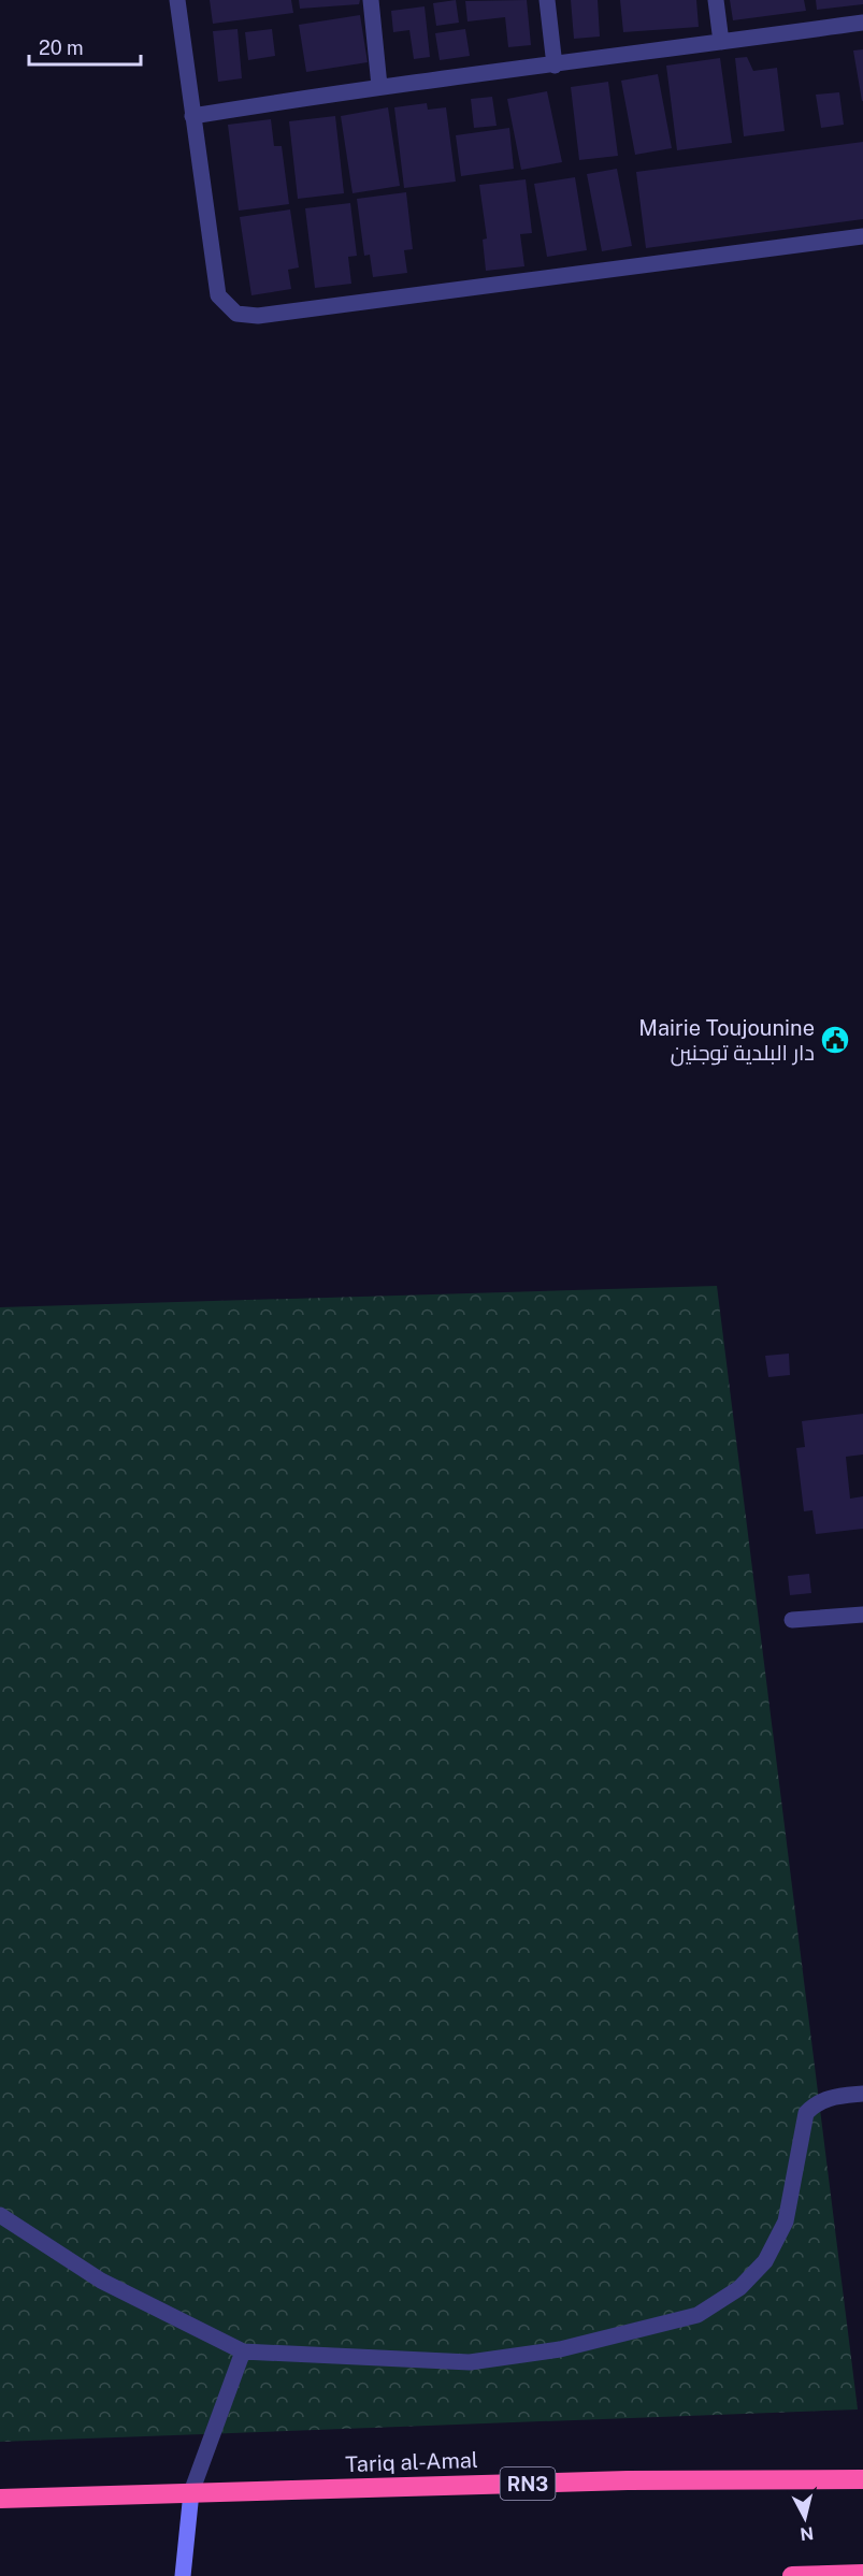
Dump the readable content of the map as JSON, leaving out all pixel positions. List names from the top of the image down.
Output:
{
  "streets": {
    "highway": ["Tariq al-Amal", "RN3"]
  },
  "places": {
    "public building": ["Mairie Toujounine دار البلدية توجنين"]
  },
  "scale_bar": "20 m",
  "north": "bottom"
}
